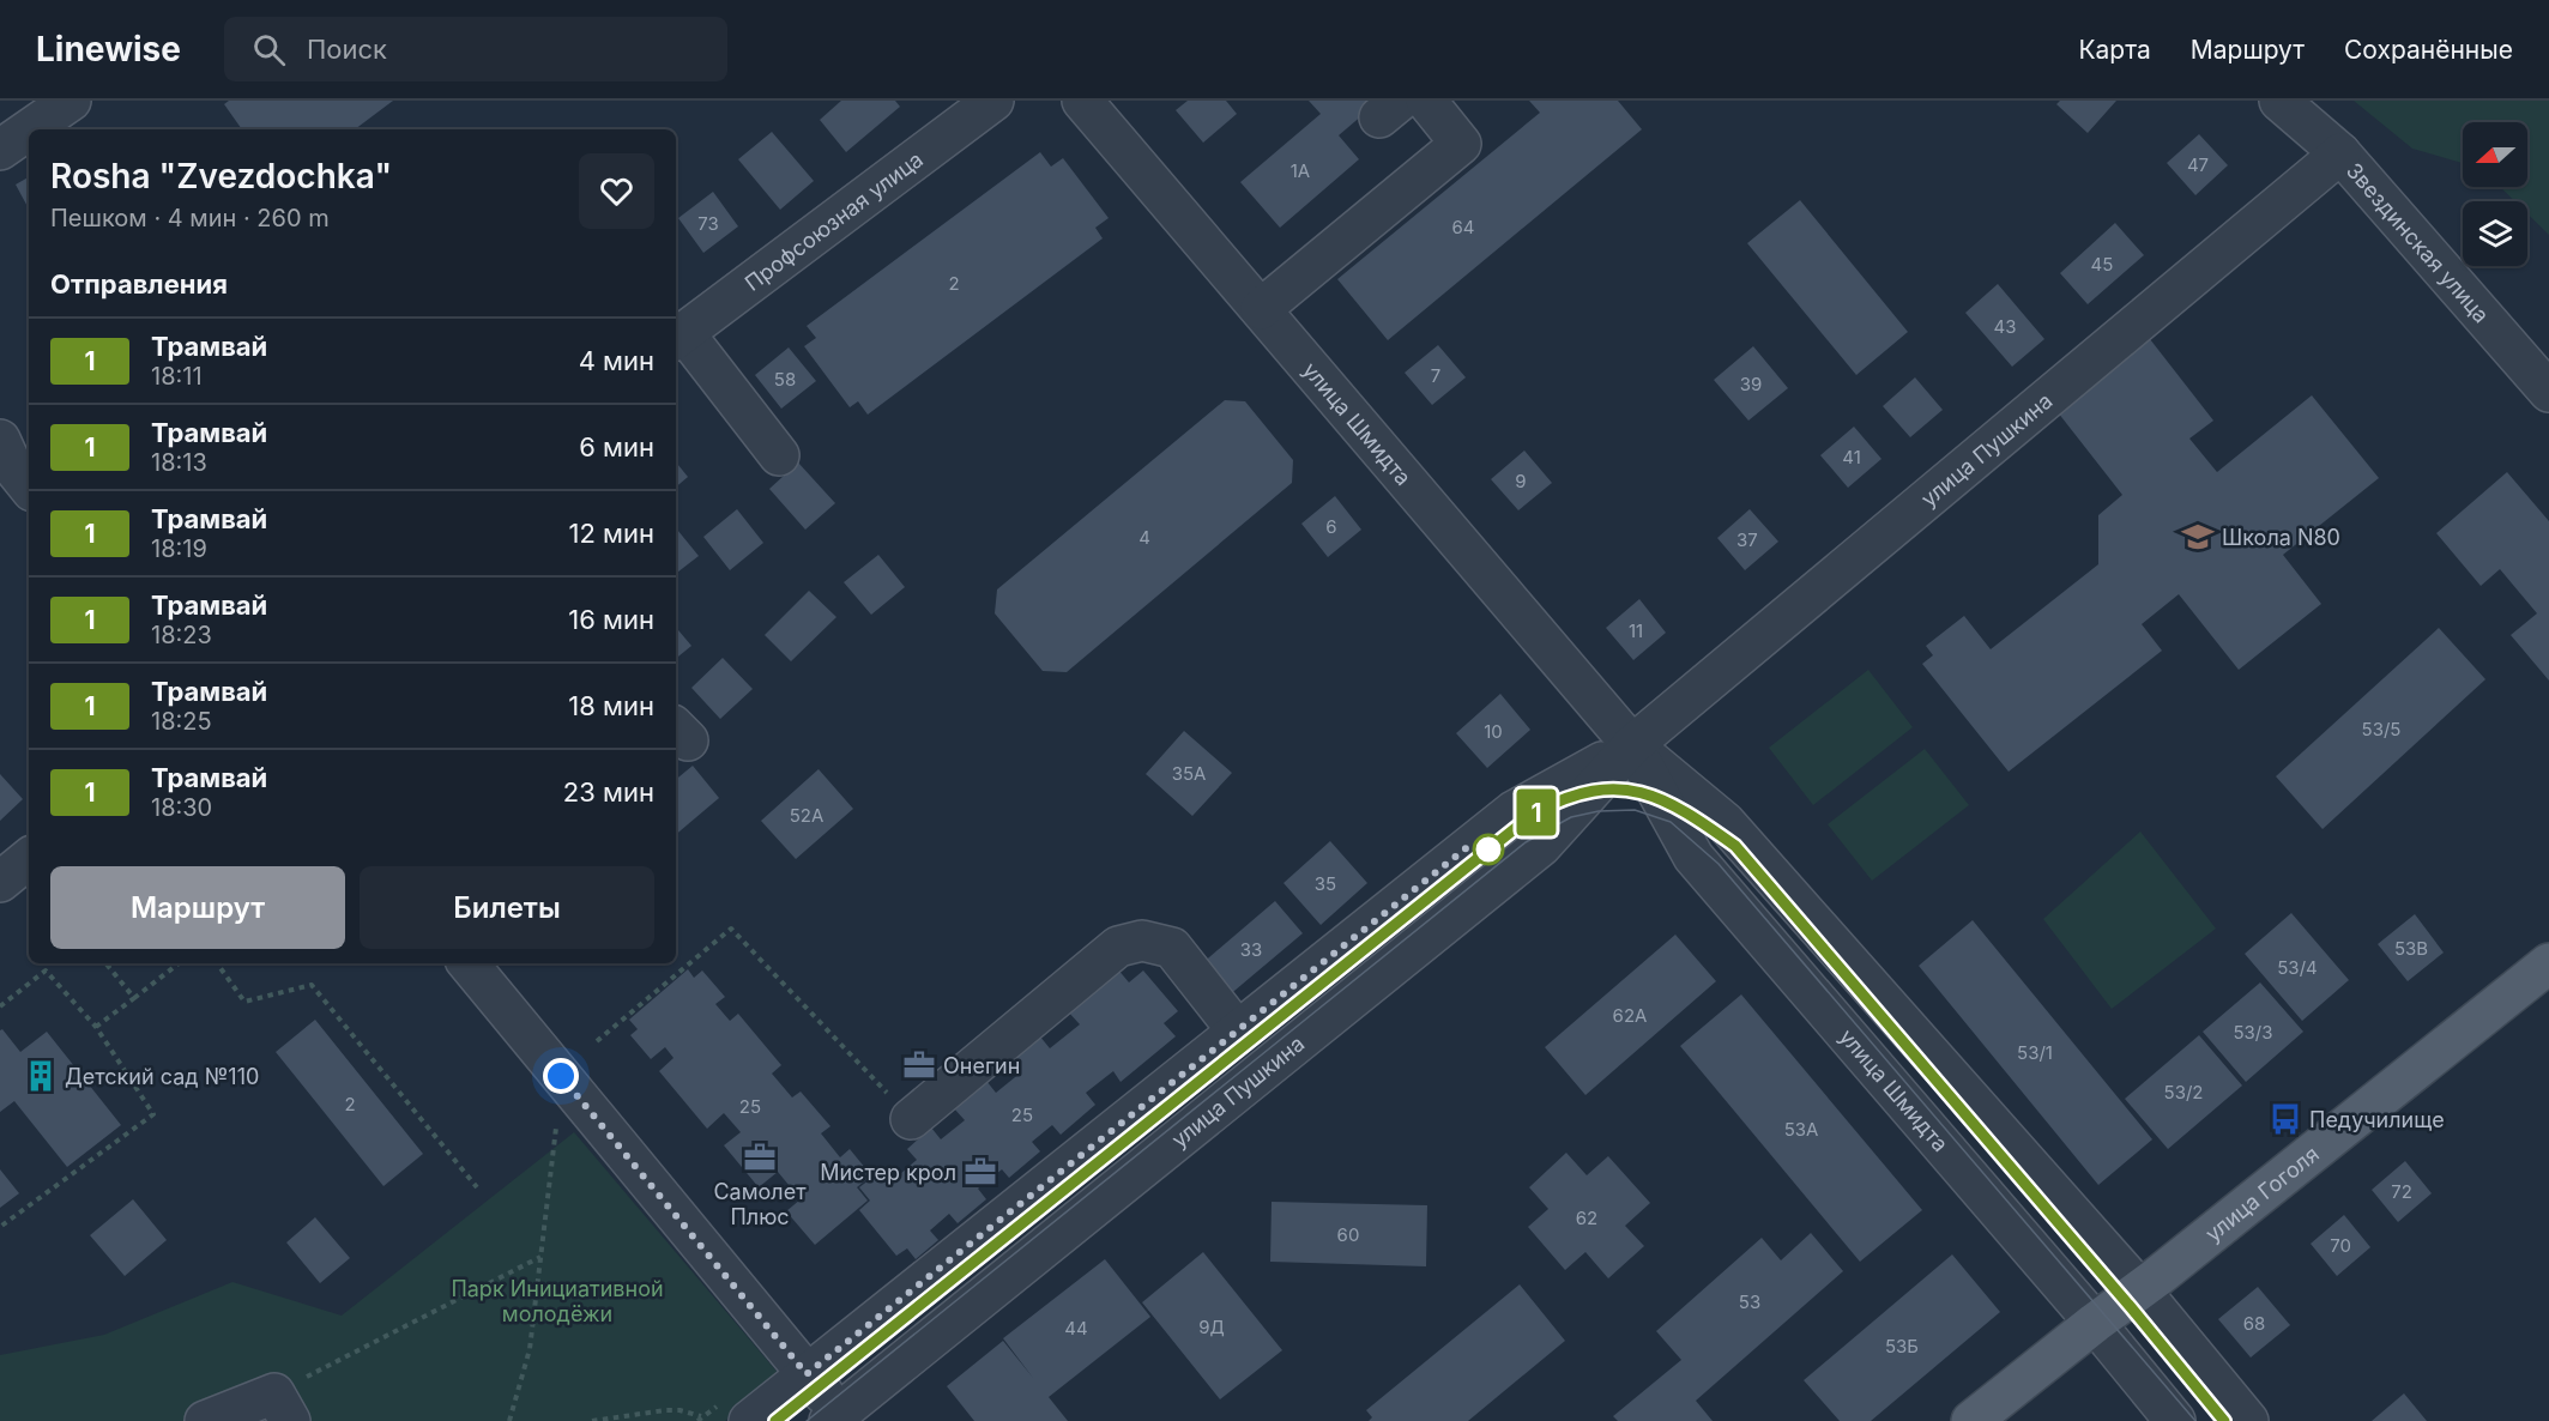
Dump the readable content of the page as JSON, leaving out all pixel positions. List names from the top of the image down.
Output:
{
  "streets": {
    "main road": ["улица Гоголя"],
    "street": [
      "Профсоюзная улица",
      "Звездинская улица",
      "улица Шмидта",
      "улица Пушкина"
    ]
  },
  "crossings": [
    ["Звездинская улица", "улица Пушкина"],
    ["улица Шмидта", "улица Пушкина"],
    ["улица Шмидта", "улица Гоголя"]
  ],
  "parks": ["Парк Инициативной молодёжи"],
  "places": {
    "school or university": ["Школа N80"],
    "office": ["Онегин", "Самолет Плюс", "Мистер крол"],
    "building": ["Детский сад №110"],
    "bus stop": ["Педучилище"]
  },
  "lines": ["tram line 1"],
  "house_numbers": [
    "47",
    "1А",
    "73",
    "64",
    "45",
    "2",
    "43",
    "7",
    "58",
    "39",
    "41",
    "9",
    "6",
    "4",
    "37",
    "11",
    "53/5",
    "10",
    "35А",
    "52А",
    "35",
    "53В",
    "33",
    "53/4",
    "62А",
    "53/3",
    "53/1",
    "53/2",
    "2",
    "25",
    "25",
    "53А",
    "72",
    "62",
    "60",
    "70",
    "53",
    "68",
    "9Д",
    "44",
    "53Б"
  ],
  "north": "left",
  "page": {
    "header": "Linewise",
    "search": "Поиск",
    "nav": ["Карта", "Маршрут", "Сохранённые"],
    "on_map": "1",
    "heading": [
      ["Rosha \"Zvezdochka\"", "Пешком · 4 мин · 260 m"],
      "Отправления"
    ],
    "list": [
      {
        "mark": "1",
        "name": "Трамвай",
        "note": "18:11",
        "value": "4 мин"
      },
      {
        "mark": "1",
        "name": "Трамвай",
        "note": "18:13",
        "value": "6 мин"
      },
      {
        "mark": "1",
        "name": "Трамвай",
        "note": "18:19",
        "value": "12 мин"
      },
      {
        "mark": "1",
        "name": "Трамвай",
        "note": "18:23",
        "value": "16 мин"
      },
      {
        "mark": "1",
        "name": "Трамвай",
        "note": "18:25",
        "value": "18 мин"
      },
      {
        "mark": "1",
        "name": "Трамвай",
        "note": "18:30",
        "value": "23 мин"
      }
    ],
    "buttons": ["Маршрут", "Билеты"]
  }
}
